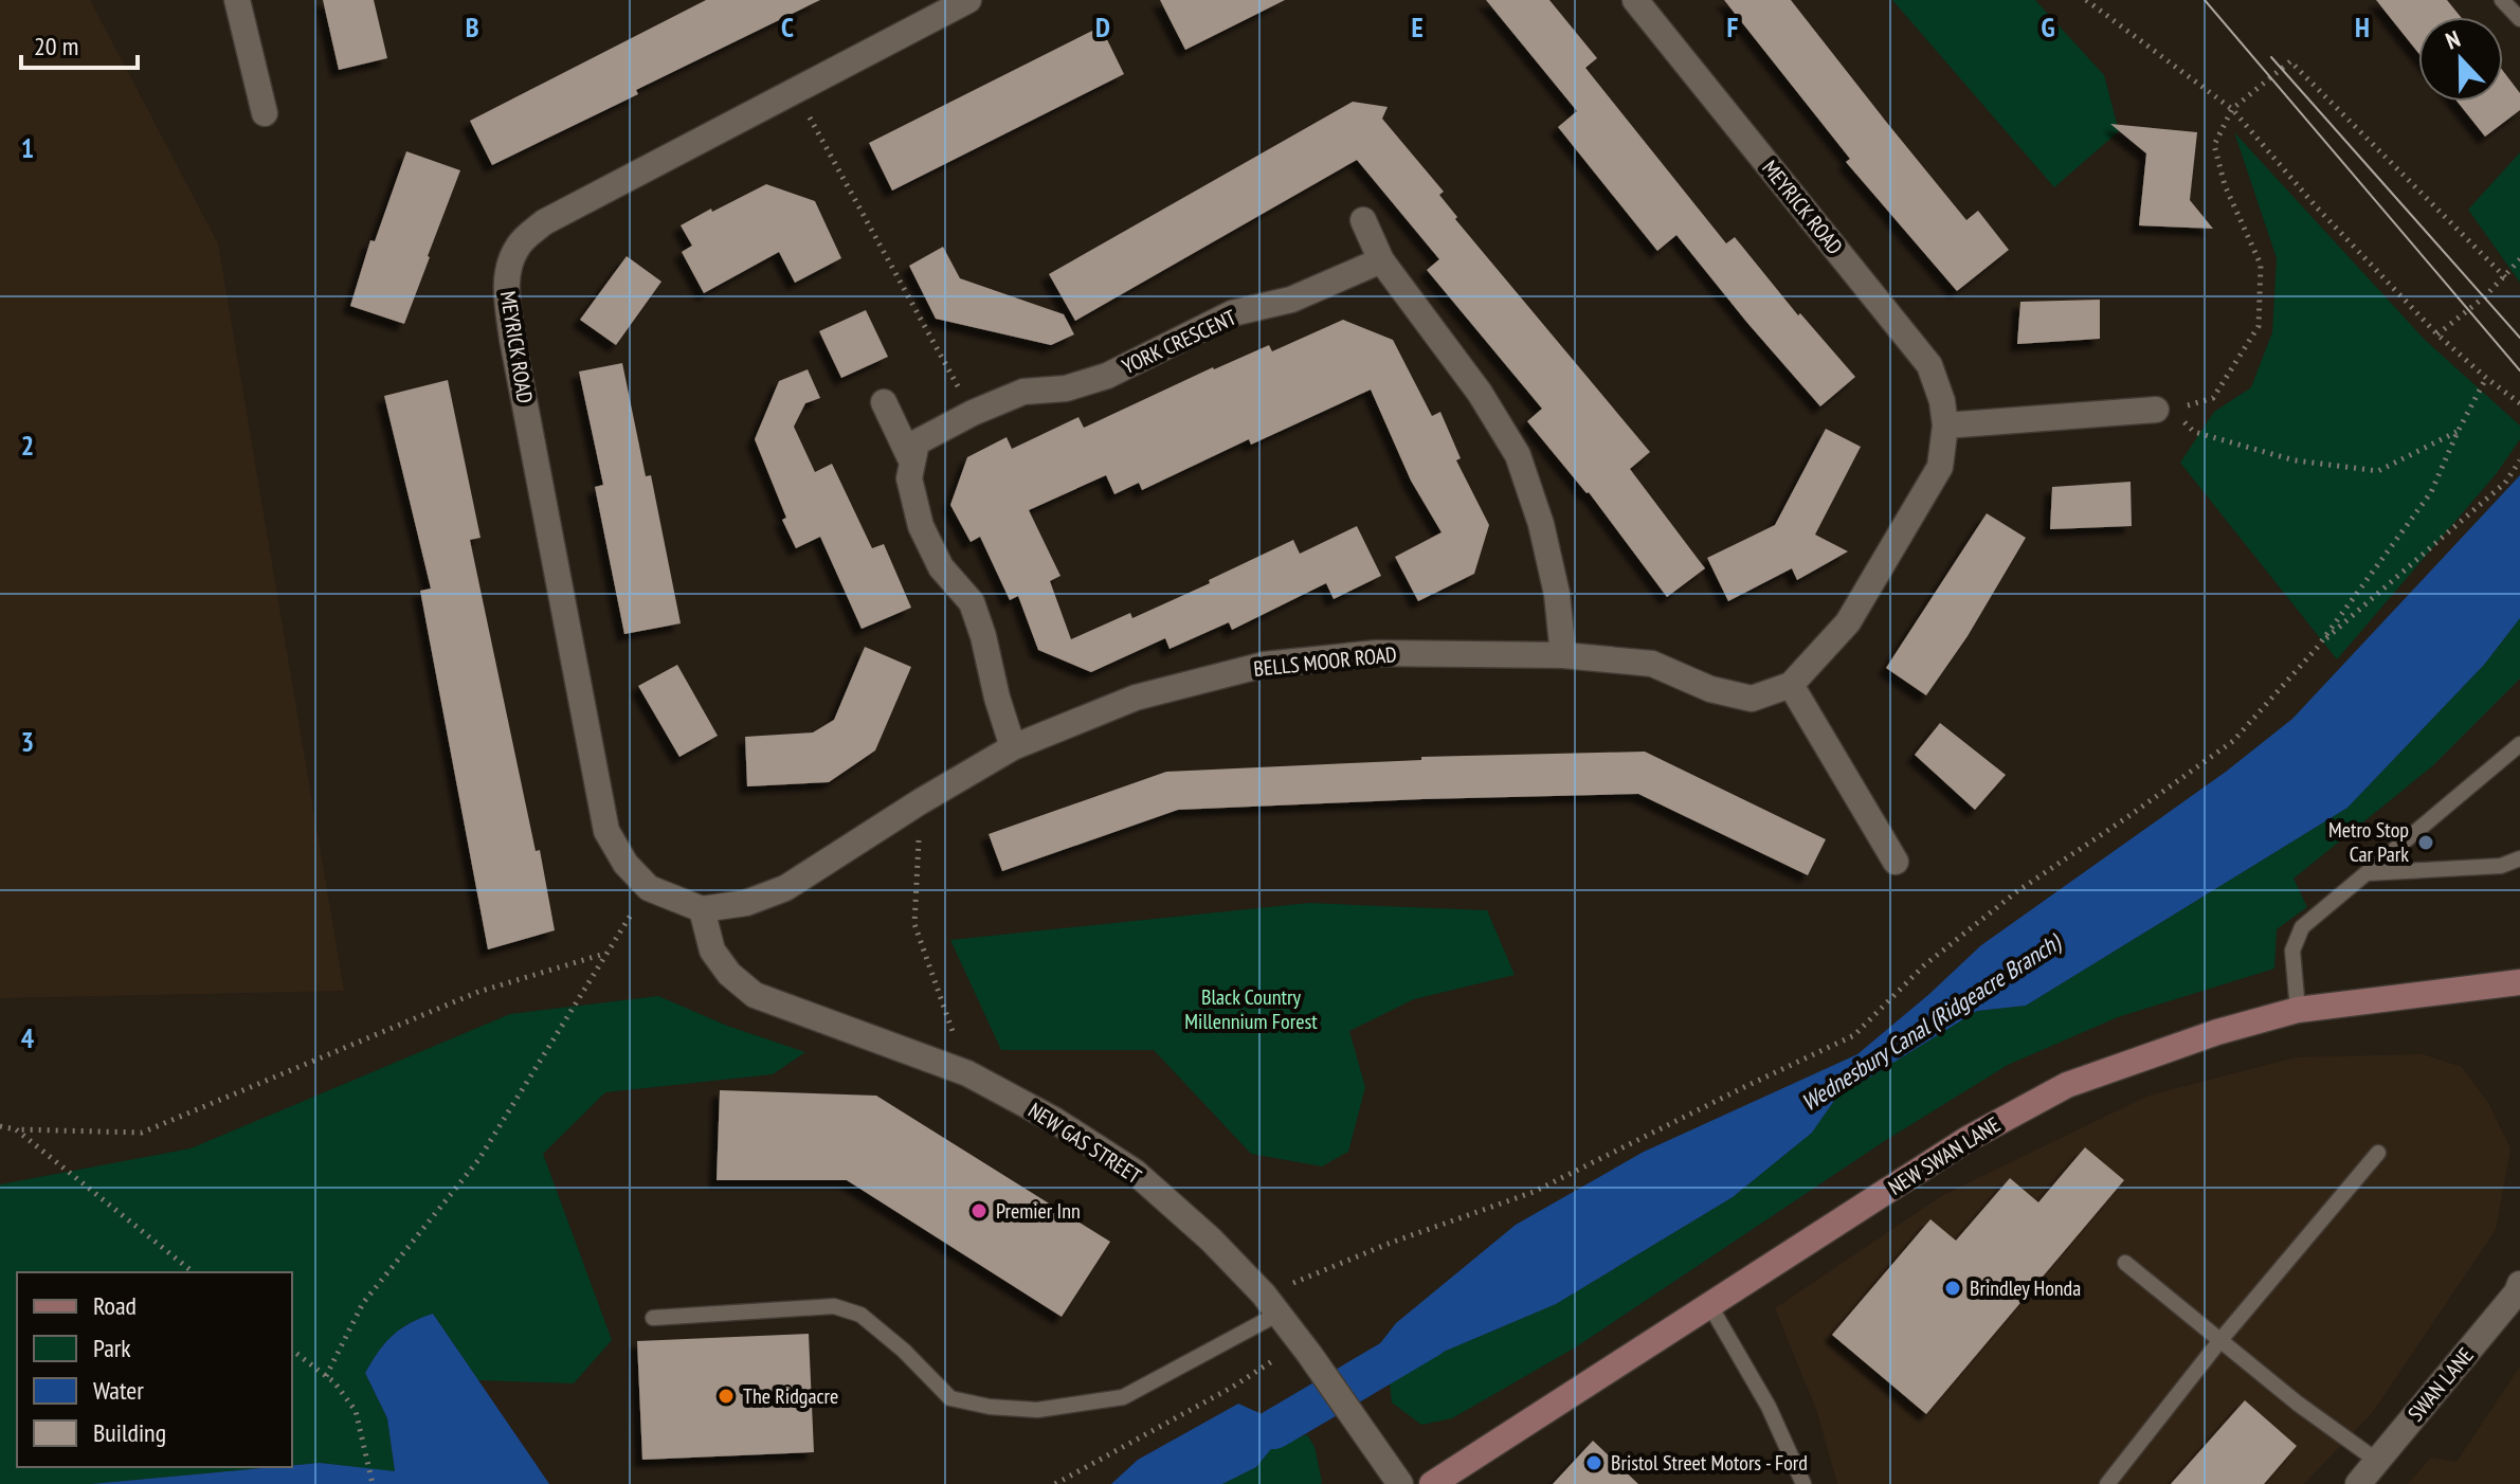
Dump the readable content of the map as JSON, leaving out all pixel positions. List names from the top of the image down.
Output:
{
  "streets": {
    "main road": ["NEW SWAN LANE"],
    "street": [
      "MEYRICK ROAD",
      "YORK CRESCENT",
      "BELLS MOOR ROAD",
      "NEW GAS STREET",
      "SWAN LANE"
    ]
  },
  "crossings": [
    ["MEYRICK ROAD", "BELLS MOOR ROAD"],
    ["MEYRICK ROAD", "NEW GAS STREET"],
    ["BELLS MOOR ROAD", "NEW GAS STREET"]
  ],
  "water": ["Wednesbury Canal (Ridgeacre Branch)"],
  "parks": ["Black Country Millennium Forest"],
  "places": [
    "Metro Stop Car Park",
    "Premier Inn",
    "Brindley Honda",
    "The Ridgacre",
    "Bristol Street Motors - Ford"
  ],
  "legend": [
    "Road",
    "Park",
    "Water",
    "Building"
  ],
  "scale_bar": "20 m",
  "north": "top",
  "grid": {
    "columns": [
      "B",
      "C",
      "D",
      "E",
      "F",
      "G",
      "H"
    ],
    "rows": [
      "1",
      "2",
      "3",
      "4"
    ]
  }
}
